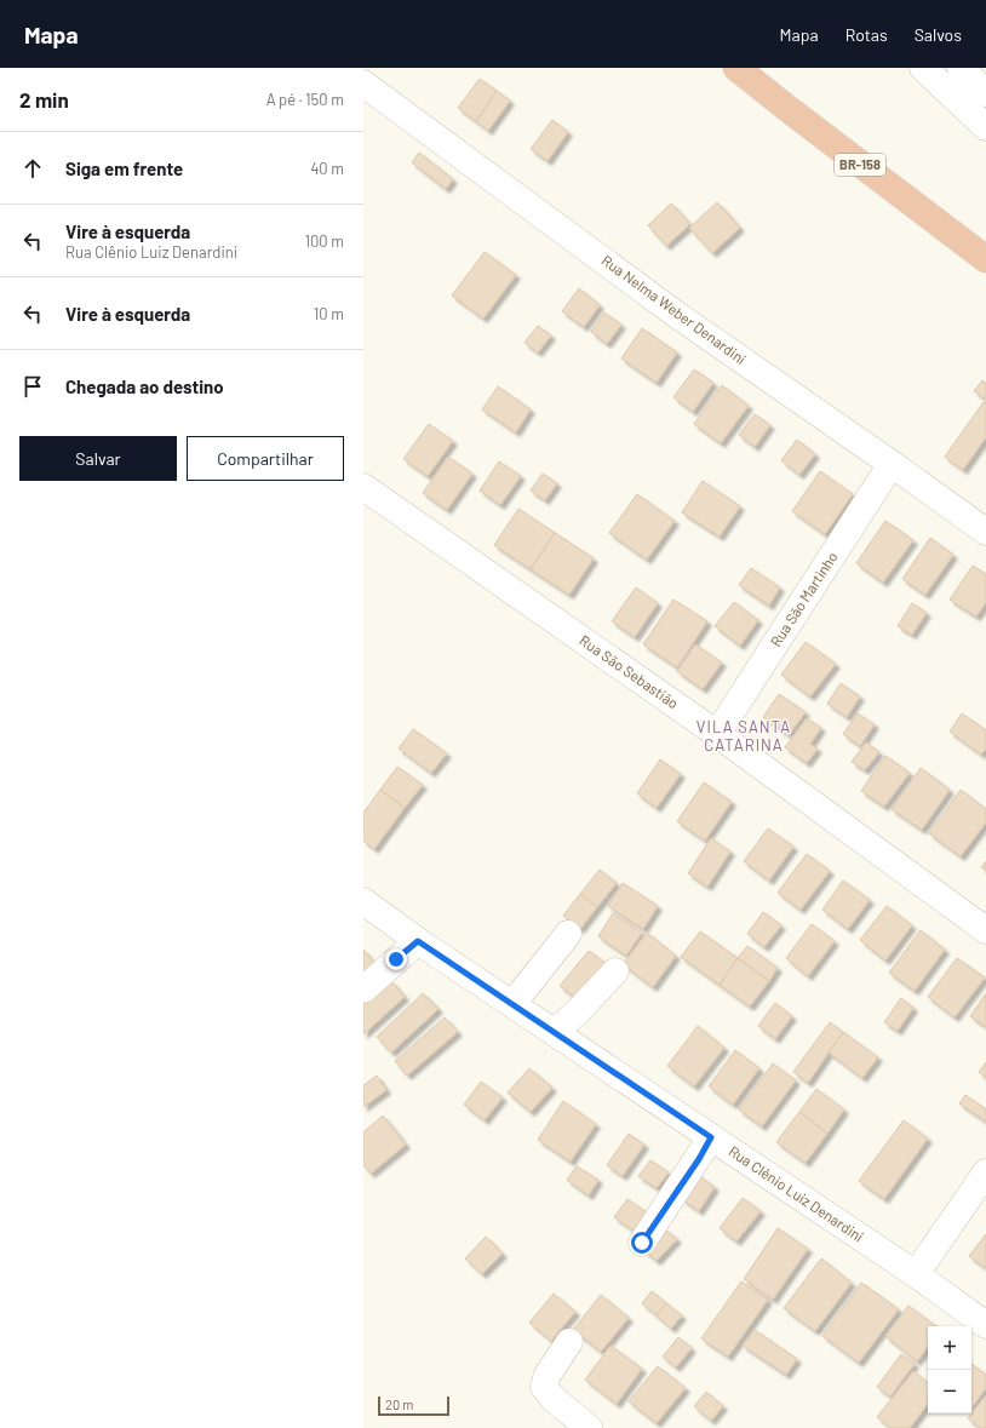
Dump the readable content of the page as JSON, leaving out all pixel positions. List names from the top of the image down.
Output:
{
  "streets": {
    "highway": ["BR-158"],
    "street": [
      "Rua Nelma Weber Denardini",
      "Rua São Martinho",
      "Rua São Sebastião",
      "Rua Clênio Luiz Denardini"
    ]
  },
  "crossings": [
    ["Rua Nelma Weber Denardini", "Rua São Martinho"],
    ["Rua São Martinho", "Rua São Sebastião"]
  ],
  "districts": ["VILA SANTA CATARINA"],
  "scale_bar": "20 m",
  "page": {
    "header": "Mapa",
    "nav": ["Mapa", "Rotas", "Salvos"],
    "heading": ["2 min", "A pé · 150 m"],
    "list": [
      ["Siga em frente", "40 m"],
      ["Vire à esquerda", "Rua Clênio Luiz Denardini", "100 m"],
      ["Vire à esquerda", "10 m"],
      "Chegada ao destino"
    ],
    "buttons": ["Salvar", "Compartilhar"],
    "map_buttons": ["+", "−"],
    "scale": "20 m"
  }
}
